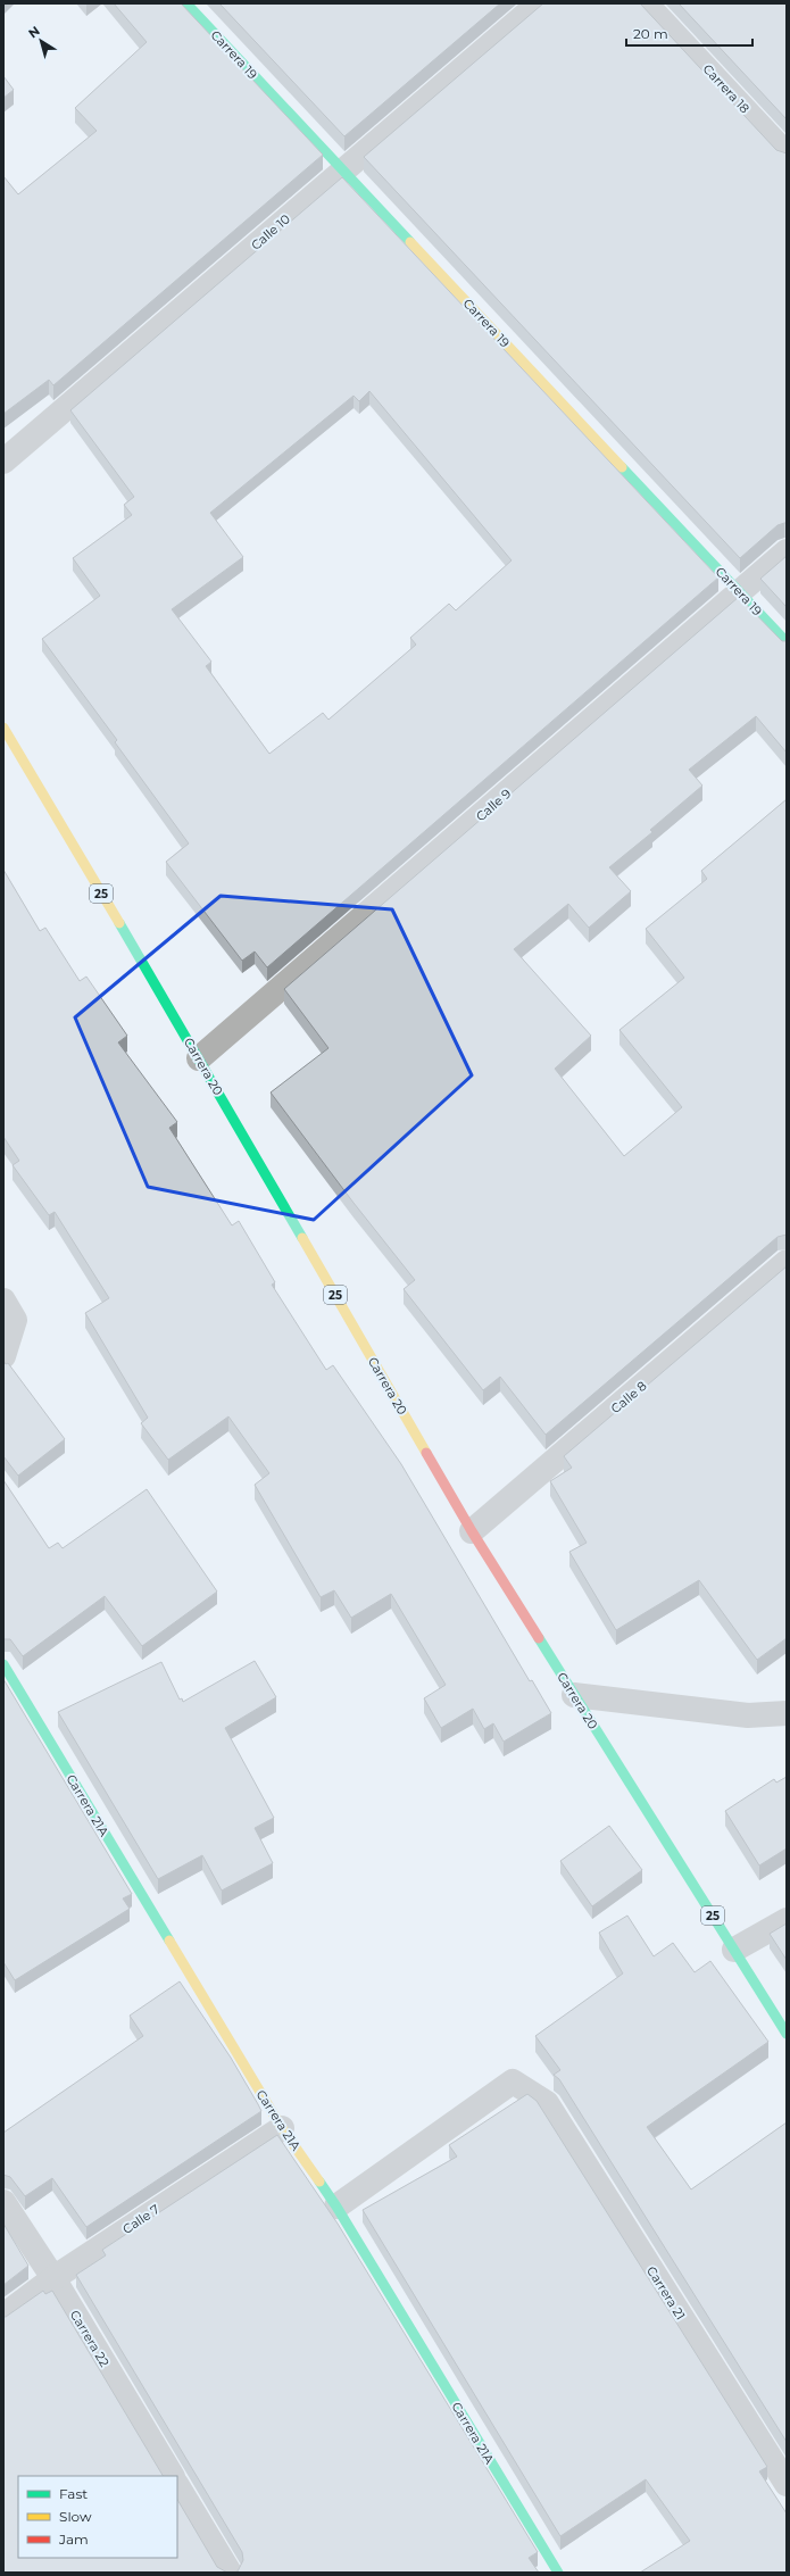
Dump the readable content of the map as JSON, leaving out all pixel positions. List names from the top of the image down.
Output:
{
  "streets": {
    "street": [
      "Carrera 19",
      "Carrera 18",
      "Calle 10",
      "Calle 9",
      "25",
      "Carrera 20",
      "Calle 8",
      "Carrera 21A",
      "Calle 7",
      "Carrera 21",
      "Carrera 22"
    ]
  },
  "crossings": [
    ["Carrera 19", "Calle 10"],
    ["Carrera 19", "Calle 9"],
    ["Calle 9", "Carrera 20"],
    ["Carrera 20", "Calle 8"],
    ["Carrera 21A", "Calle 7"],
    ["Carrera 21A", "Carrera 21"],
    ["Calle 7", "Carrera 22"]
  ],
  "legend": ["Fast", "Slow", "Jam"],
  "scale_bar": "20 m",
  "north": "top left"
}
